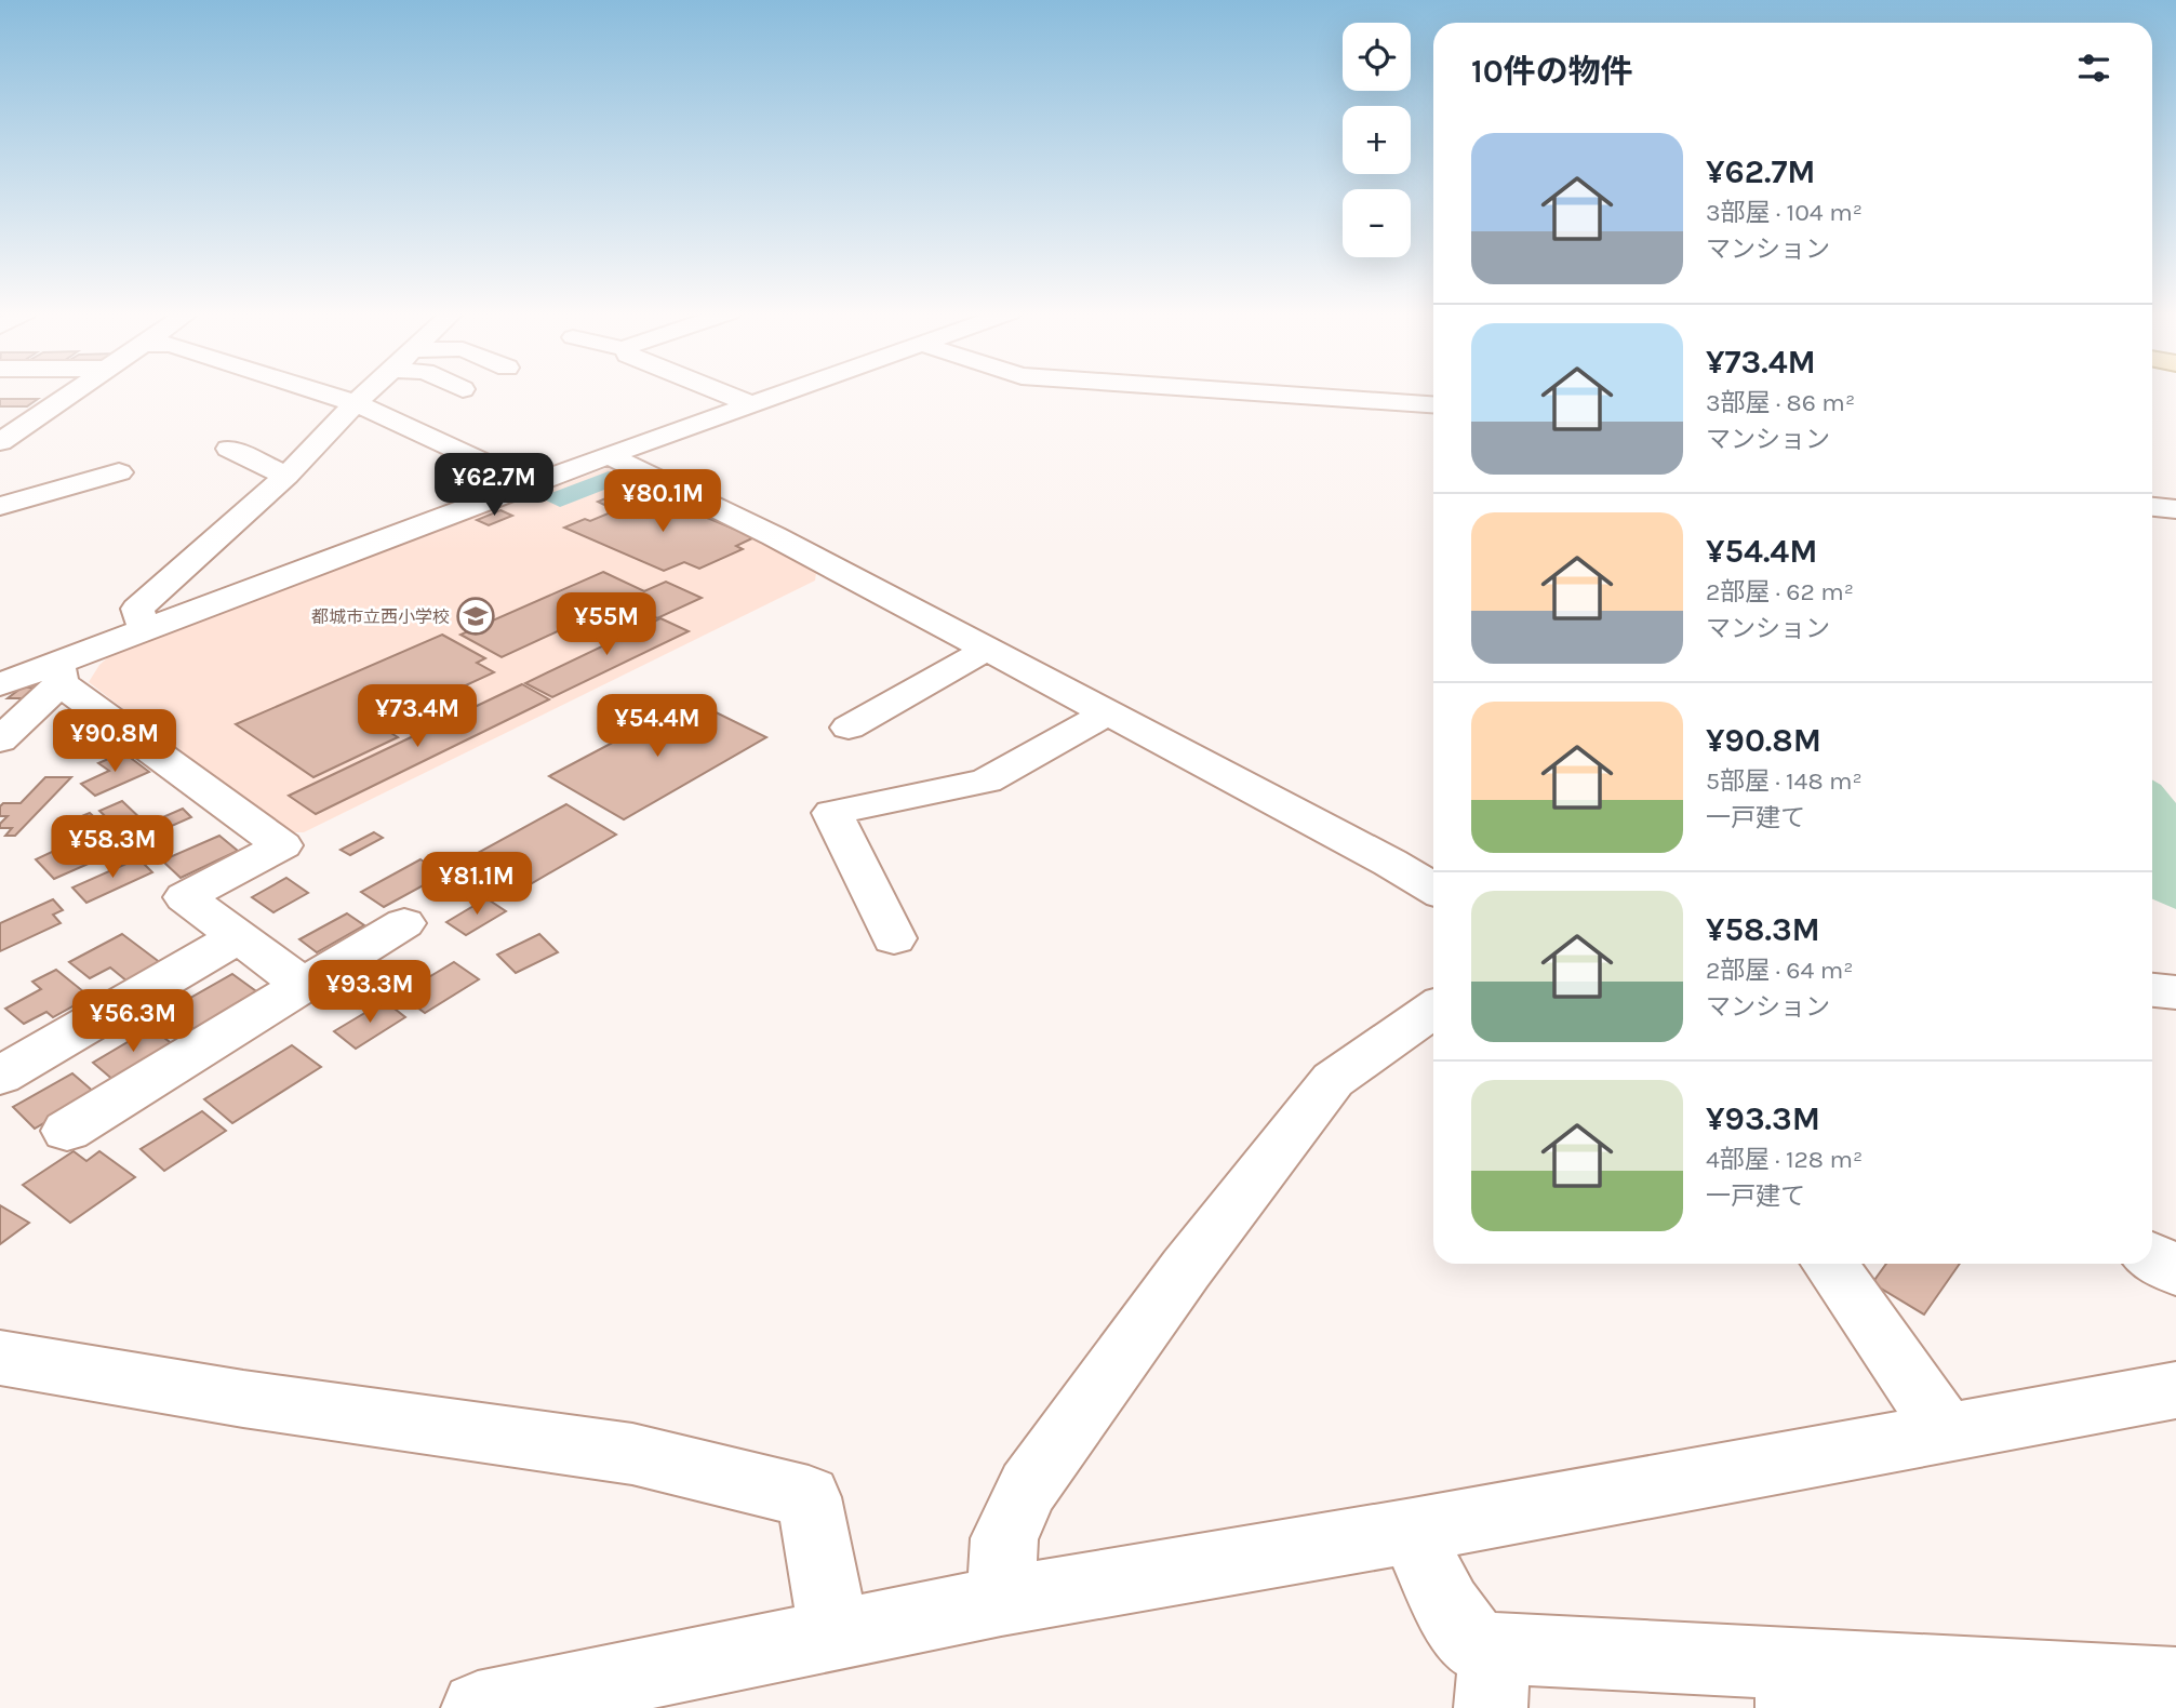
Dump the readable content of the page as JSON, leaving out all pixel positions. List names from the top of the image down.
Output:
{
  "places": {
    "school or university": ["都城市立西小学校"]
  },
  "page": {
    "map_buttons": ["+", "−"],
    "heading": "10件の物件",
    "list": [
      {
        "name": "¥62.7M",
        "note": "3部屋 · 104 m² · マンション"
      },
      {
        "name": "¥73.4M",
        "note": "3部屋 · 86 m² · マンション"
      },
      {
        "name": "¥54.4M",
        "note": "2部屋 · 62 m² · マンション"
      },
      {
        "name": "¥90.8M",
        "note": "5部屋 · 148 m² · 一戸建て"
      },
      {
        "name": "¥58.3M",
        "note": "2部屋 · 64 m² · マンション"
      },
      {
        "name": "¥93.3M",
        "note": "4部屋 · 128 m² · 一戸建て"
      }
    ],
    "price": [
      "¥62.7M",
      "¥80.1M",
      "¥55M",
      "¥73.4M",
      "¥54.4M",
      "¥90.8M",
      "¥58.3M",
      "¥81.1M",
      "¥93.3M",
      "¥56.3M"
    ]
  }
}
